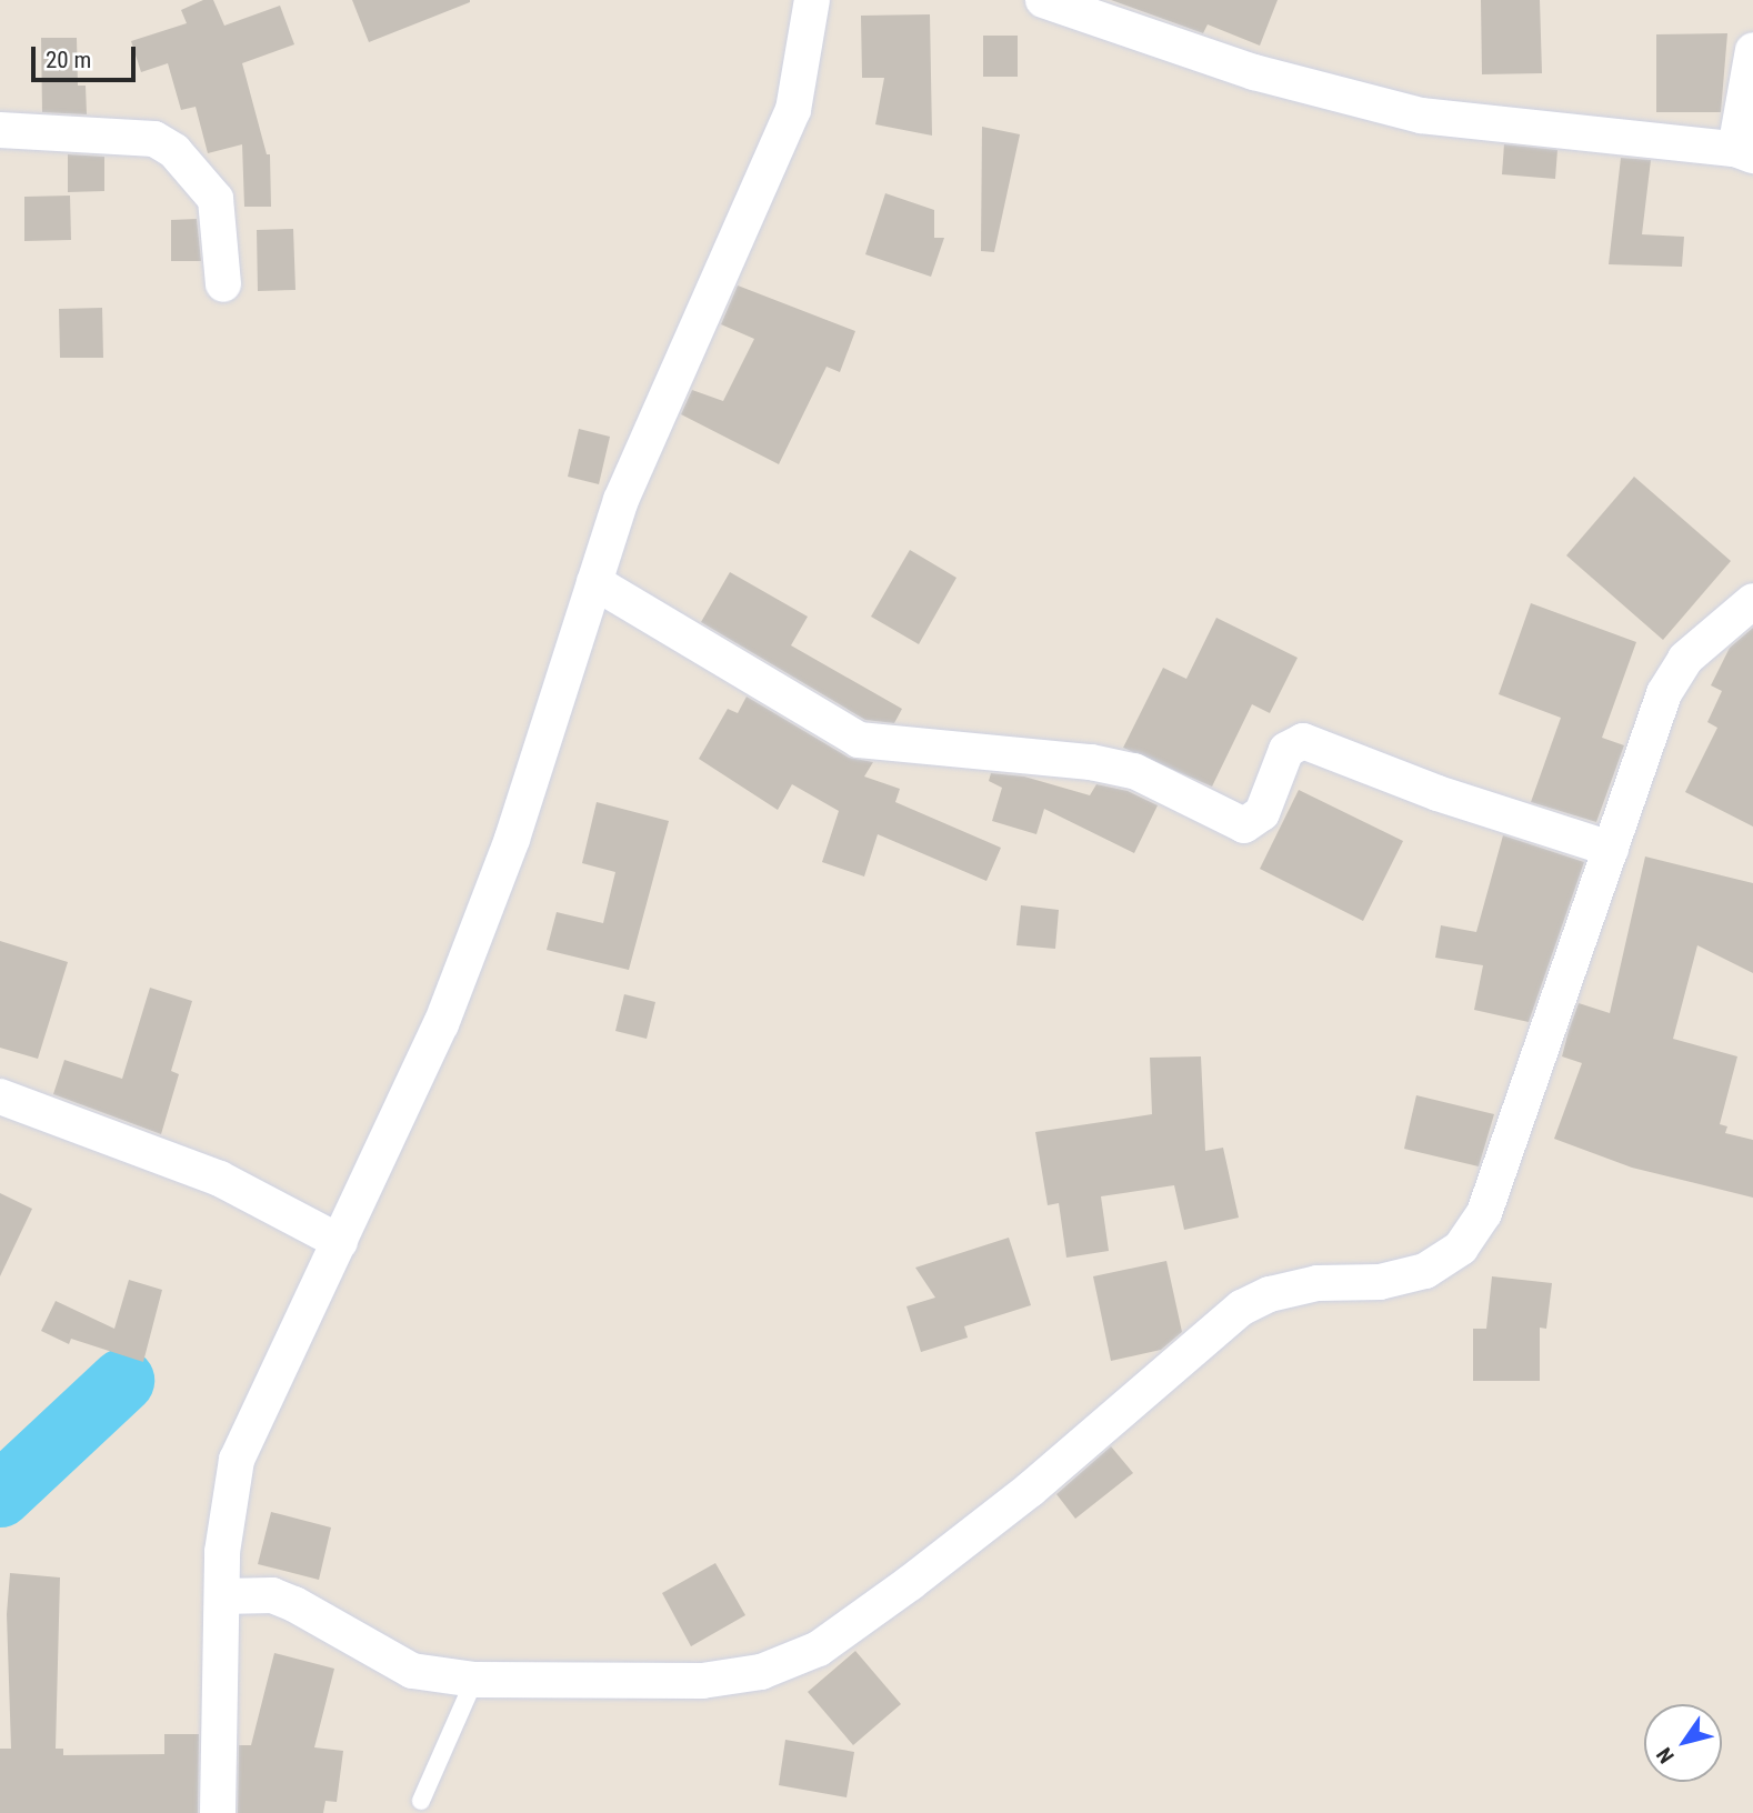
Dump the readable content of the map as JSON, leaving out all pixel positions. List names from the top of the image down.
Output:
{
  "scale_bar": "20 m",
  "north": "bottom left"
}
